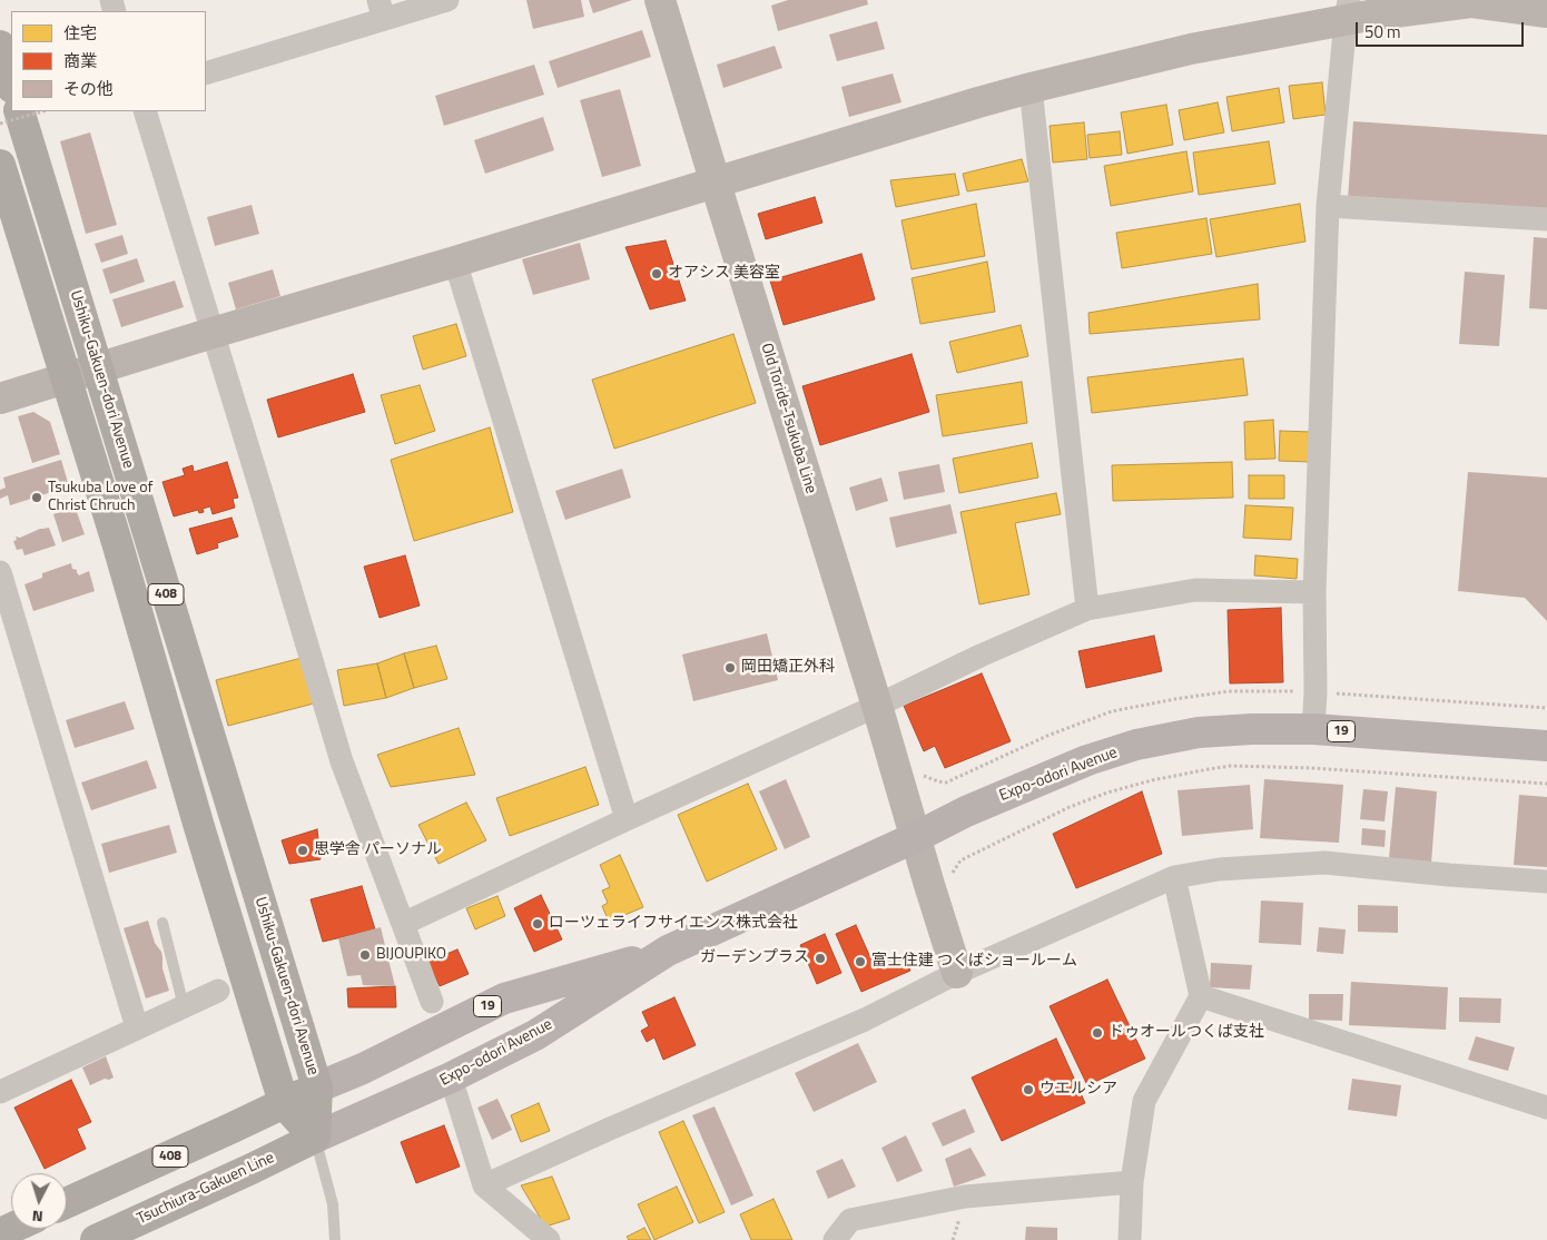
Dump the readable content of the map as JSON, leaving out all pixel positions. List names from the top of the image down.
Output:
{
  "streets": {
    "highway": ["Ushiku-Gakuen-dori Avenue", "408", "Tsuchiura-Gakuen Line"],
    "main road": ["19", "Expo-odori Avenue"],
    "street": ["Old Toride-Tsukuba Line"]
  },
  "crossings": [
    ["Ushiku-Gakuen-dori Avenue", "408"],
    ["Ushiku-Gakuen-dori Avenue", "Expo-odori Avenue"],
    ["Ushiku-Gakuen-dori Avenue", "Tsuchiura-Gakuen Line"],
    ["Old Toride-Tsukuba Line", "Expo-odori Avenue"],
    ["408", "Expo-odori Avenue"],
    ["408", "Tsuchiura-Gakuen Line"],
    ["Expo-odori Avenue", "Tsuchiura-Gakuen Line"]
  ],
  "places": [
    "オアシス 美容室",
    "Tsukuba Love of Christ Chruch",
    "岡田矯正外科",
    "思学舎 パーソナル",
    "ローツェライフサイエンス株式会社",
    "BIJOUPIKO",
    "ガーデンプラス",
    "富士住建 つくばショールーム",
    "ドゥオールつくば支社",
    "ウエルシア"
  ],
  "legend": ["住宅", "商業", "その他"],
  "scale_bar": "50 m",
  "north": "bottom"
}
